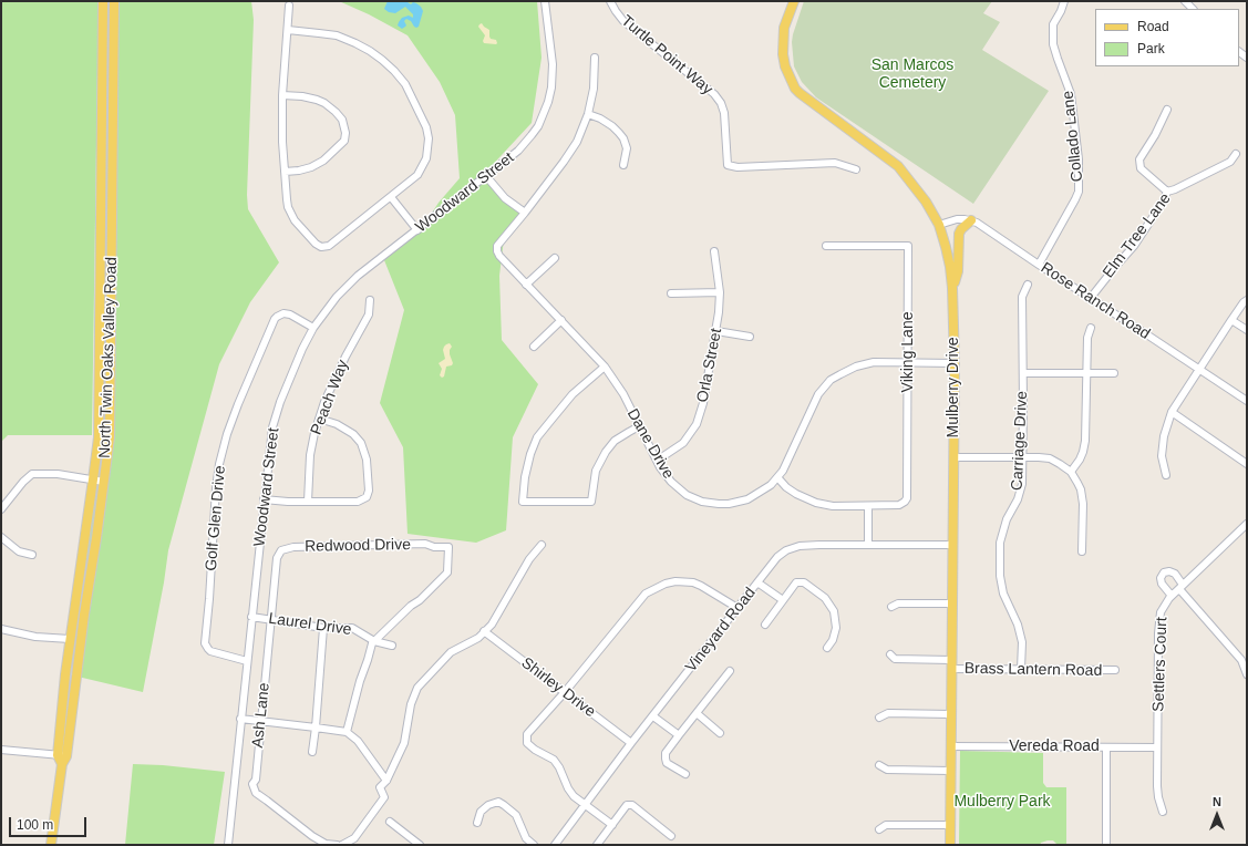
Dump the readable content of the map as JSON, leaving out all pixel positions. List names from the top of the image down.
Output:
{
  "streets": {
    "main road": ["North Twin Oaks Valley Road", "Mulberry Drive"],
    "street": [
      "Turtle Point Way",
      "Collado Lane",
      "Woodward Street",
      "Elm Tree Lane",
      "Rose Ranch Road",
      "Viking Lane",
      "Orla Street",
      "Peach Way",
      "Carriage Drive",
      "Dane Drive",
      "Golf Glen Drive",
      "Redwood Drive",
      "Laurel Drive",
      "Vineyard Road",
      "Settlers Court",
      "Brass Lantern Road",
      "Shirley Drive",
      "Ash Lane",
      "Vereda Road"
    ]
  },
  "crossings": [
    ["Collado Lane", "Rose Ranch Road"],
    ["Woodward Street", "Golf Glen Drive"],
    ["Woodward Street", "Laurel Drive"],
    ["Elm Tree Lane", "Rose Ranch Road"],
    ["Viking Lane", "Dane Drive"],
    ["Orla Street", "Dane Drive"],
    ["Mulberry Drive", "Dane Drive"],
    ["Mulberry Drive", "Vineyard Road"],
    ["Mulberry Drive", "Brass Lantern Road"],
    ["Mulberry Drive", "Vereda Road"],
    ["Carriage Drive", "Brass Lantern Road"],
    ["Redwood Drive", "Laurel Drive"],
    ["Redwood Drive", "Ash Lane"],
    ["Laurel Drive", "Ash Lane"],
    ["Vineyard Road", "Shirley Drive"],
    ["Settlers Court", "Vereda Road"]
  ],
  "parks": ["San Marcos Cemetery", "Mulberry Park"],
  "legend": ["Road", "Park"],
  "scale_bar": "100 m",
  "north": "top"
}
